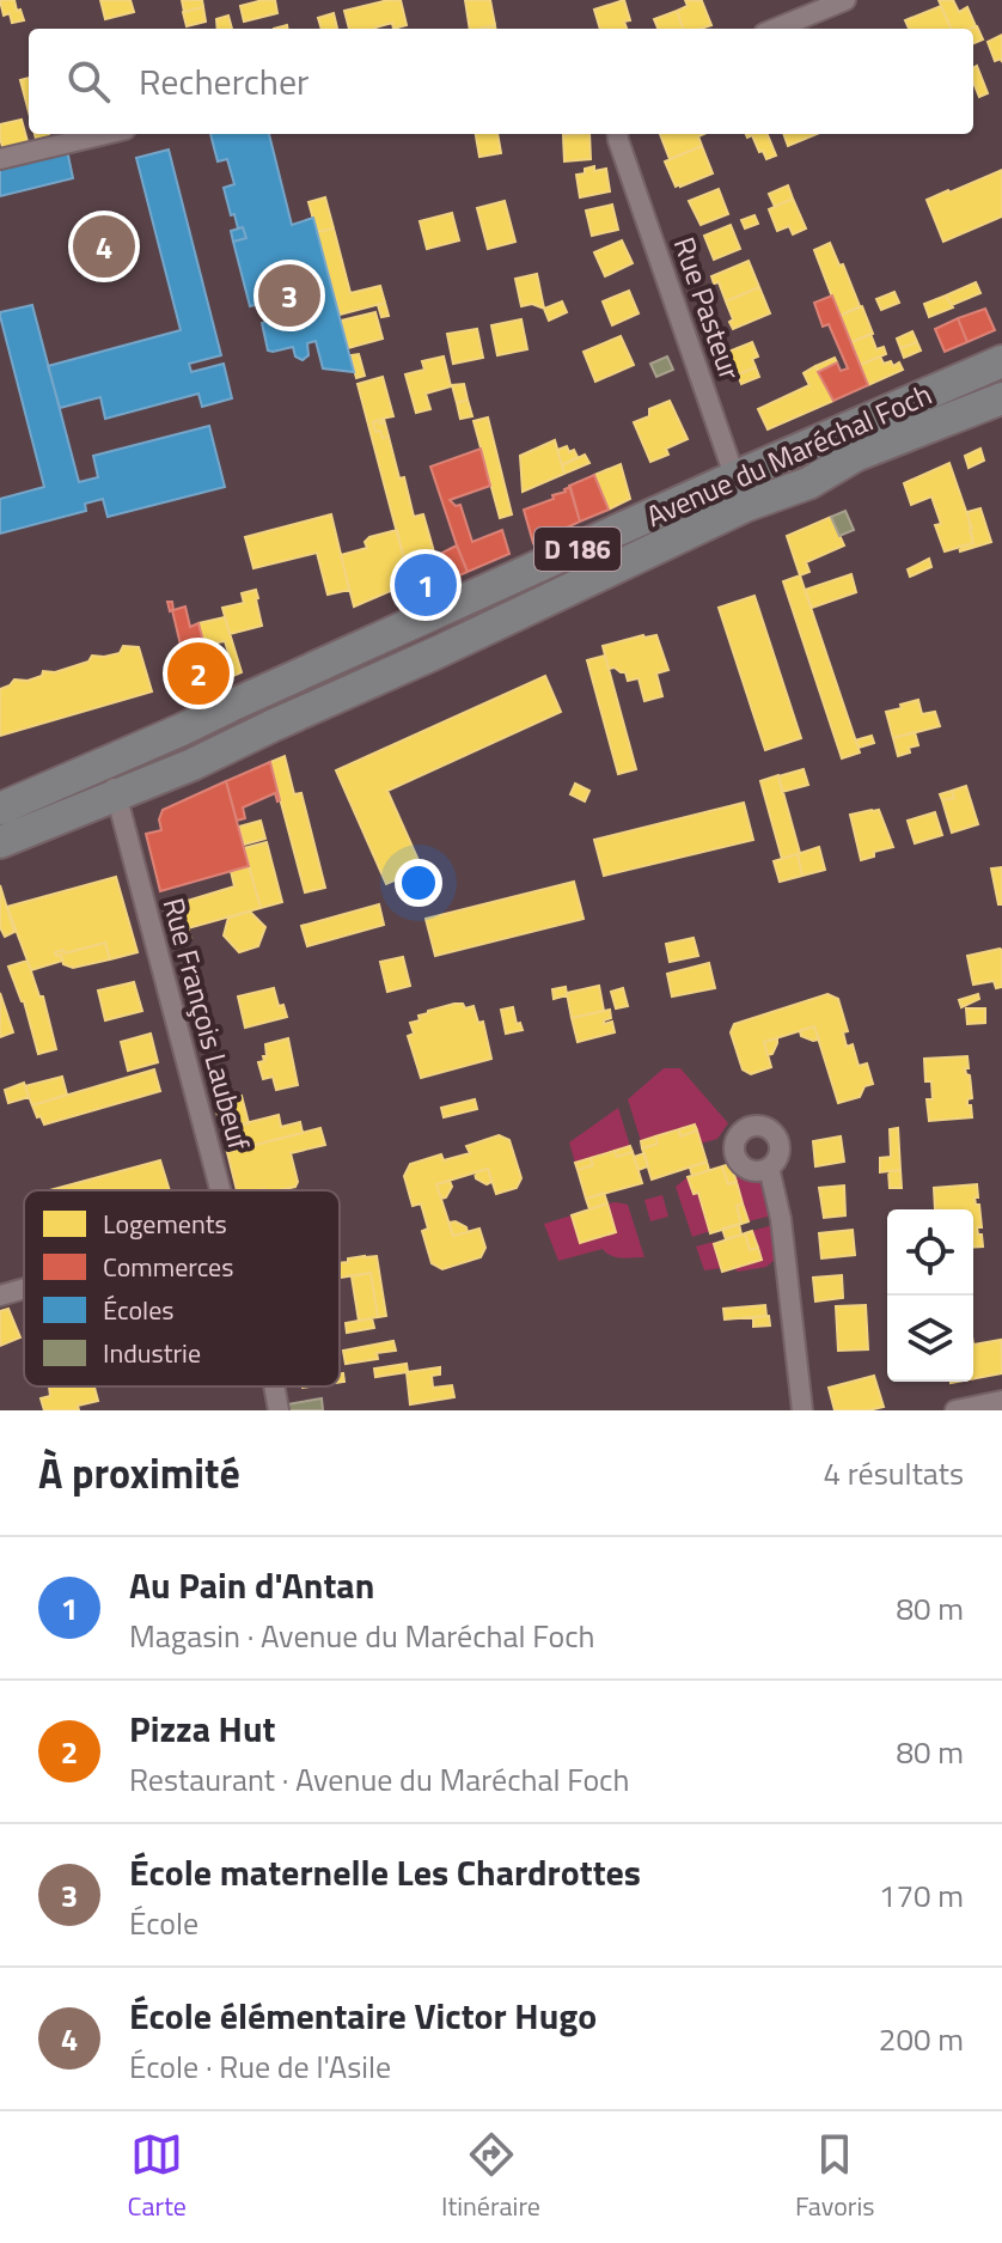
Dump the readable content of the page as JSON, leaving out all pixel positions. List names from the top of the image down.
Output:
{
  "streets": {
    "main road": ["Avenue du Maréchal Foch", "D 186"],
    "street": ["Rue Pasteur", "Rue François Laubeuf"]
  },
  "crossings": [
    ["Rue Pasteur", "Avenue du Maréchal Foch"],
    ["Avenue du Maréchal Foch", "Rue François Laubeuf"]
  ],
  "legend": [
    "Logements",
    "Commerces",
    "Écoles",
    "Industrie"
  ],
  "page": {
    "search": "Rechercher",
    "pins": [
      "4",
      "3",
      "1",
      "2"
    ],
    "heading": ["À proximité", "4 résultats"],
    "list": [
      {
        "mark": "1",
        "name": "Au Pain d'Antan",
        "note": "Magasin · Avenue du Maréchal Foch",
        "value": "80 m"
      },
      {
        "mark": "2",
        "name": "Pizza Hut",
        "note": "Restaurant · Avenue du Maréchal Foch",
        "value": "80 m"
      },
      {
        "mark": "3",
        "name": "École maternelle Les Chardrottes",
        "note": "École",
        "value": "170 m"
      },
      {
        "mark": "4",
        "name": "École élémentaire Victor Hugo",
        "note": "École · Rue de l'Asile",
        "value": "200 m"
      }
    ],
    "nav": ["Carte", "Itinéraire", "Favoris"]
  }
}
